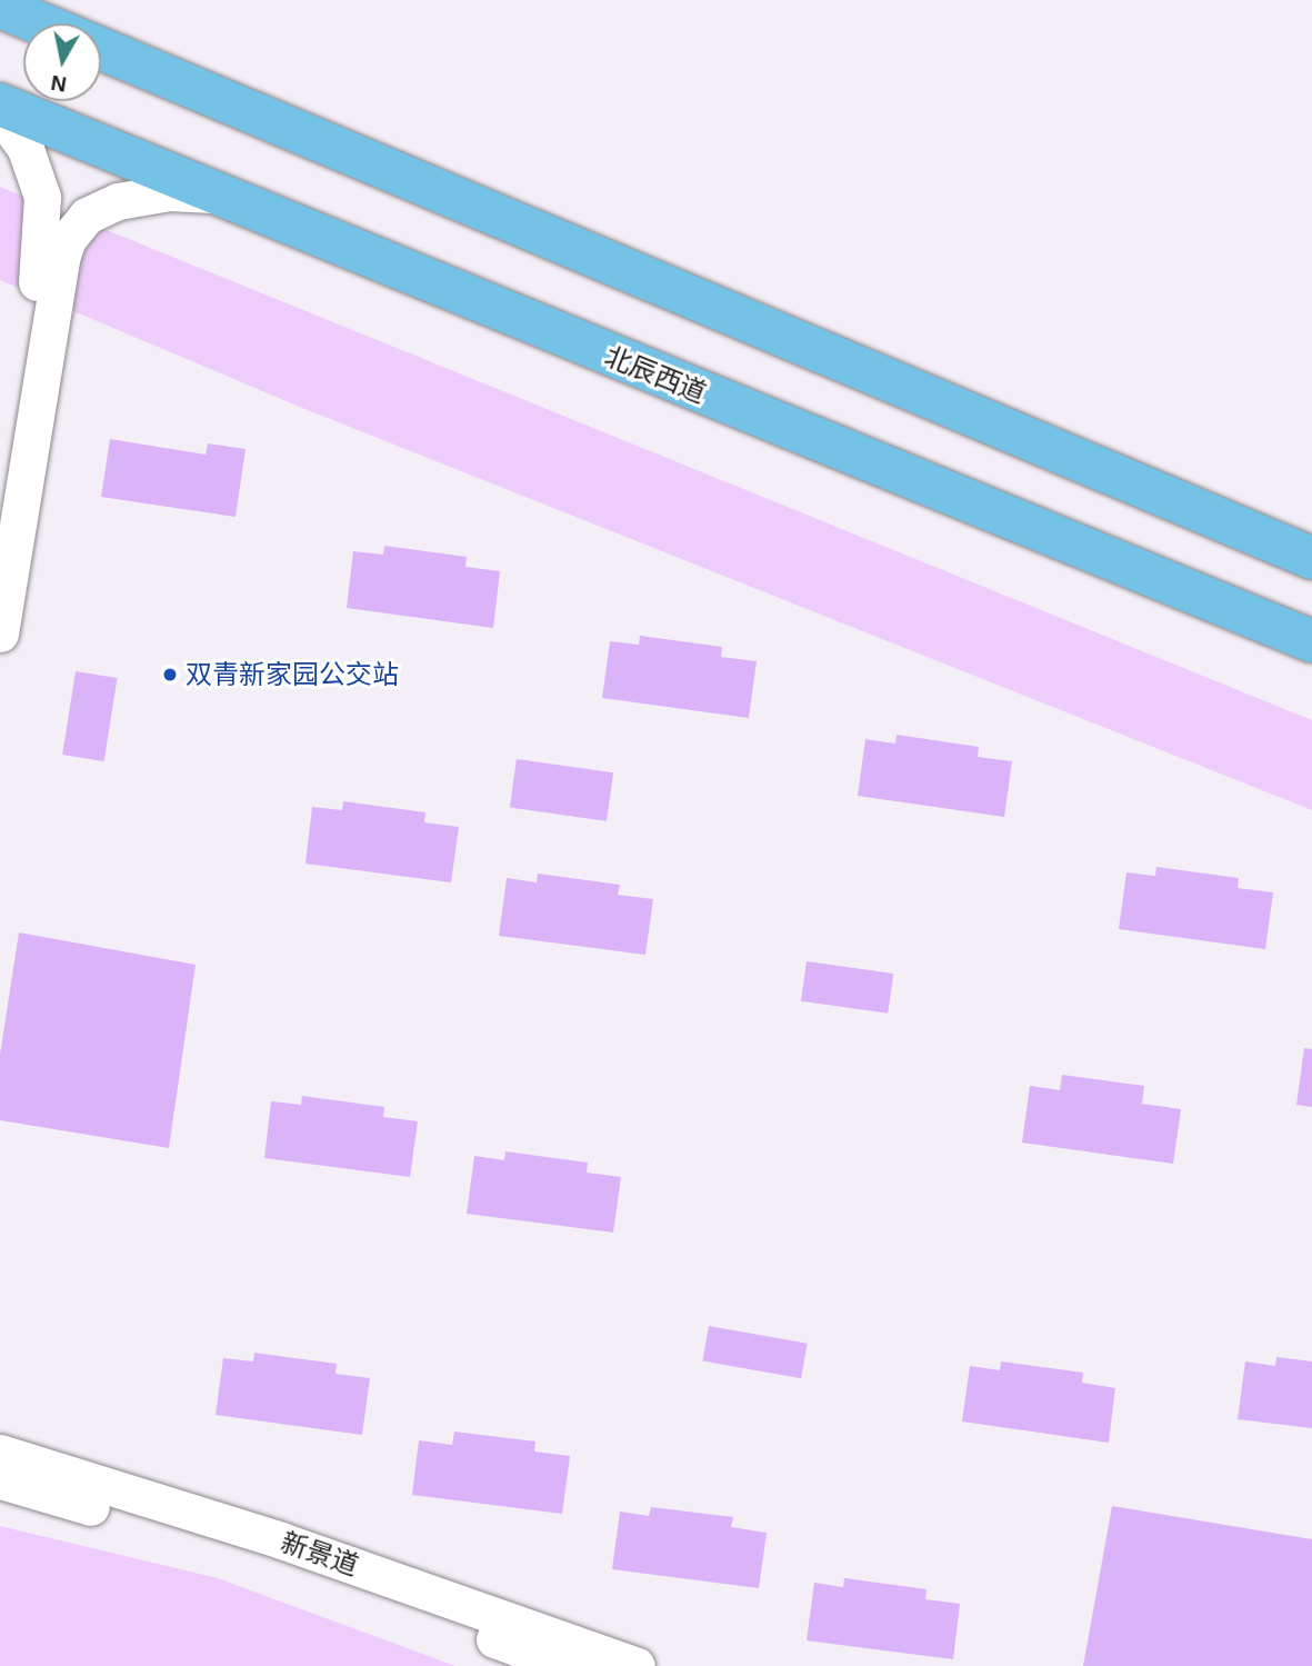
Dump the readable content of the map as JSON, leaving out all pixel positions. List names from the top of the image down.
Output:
{
  "streets": {
    "main road": ["北辰西道"],
    "street": ["新景道"]
  },
  "places": ["双青新家园公交站"],
  "north": "bottom"
}
